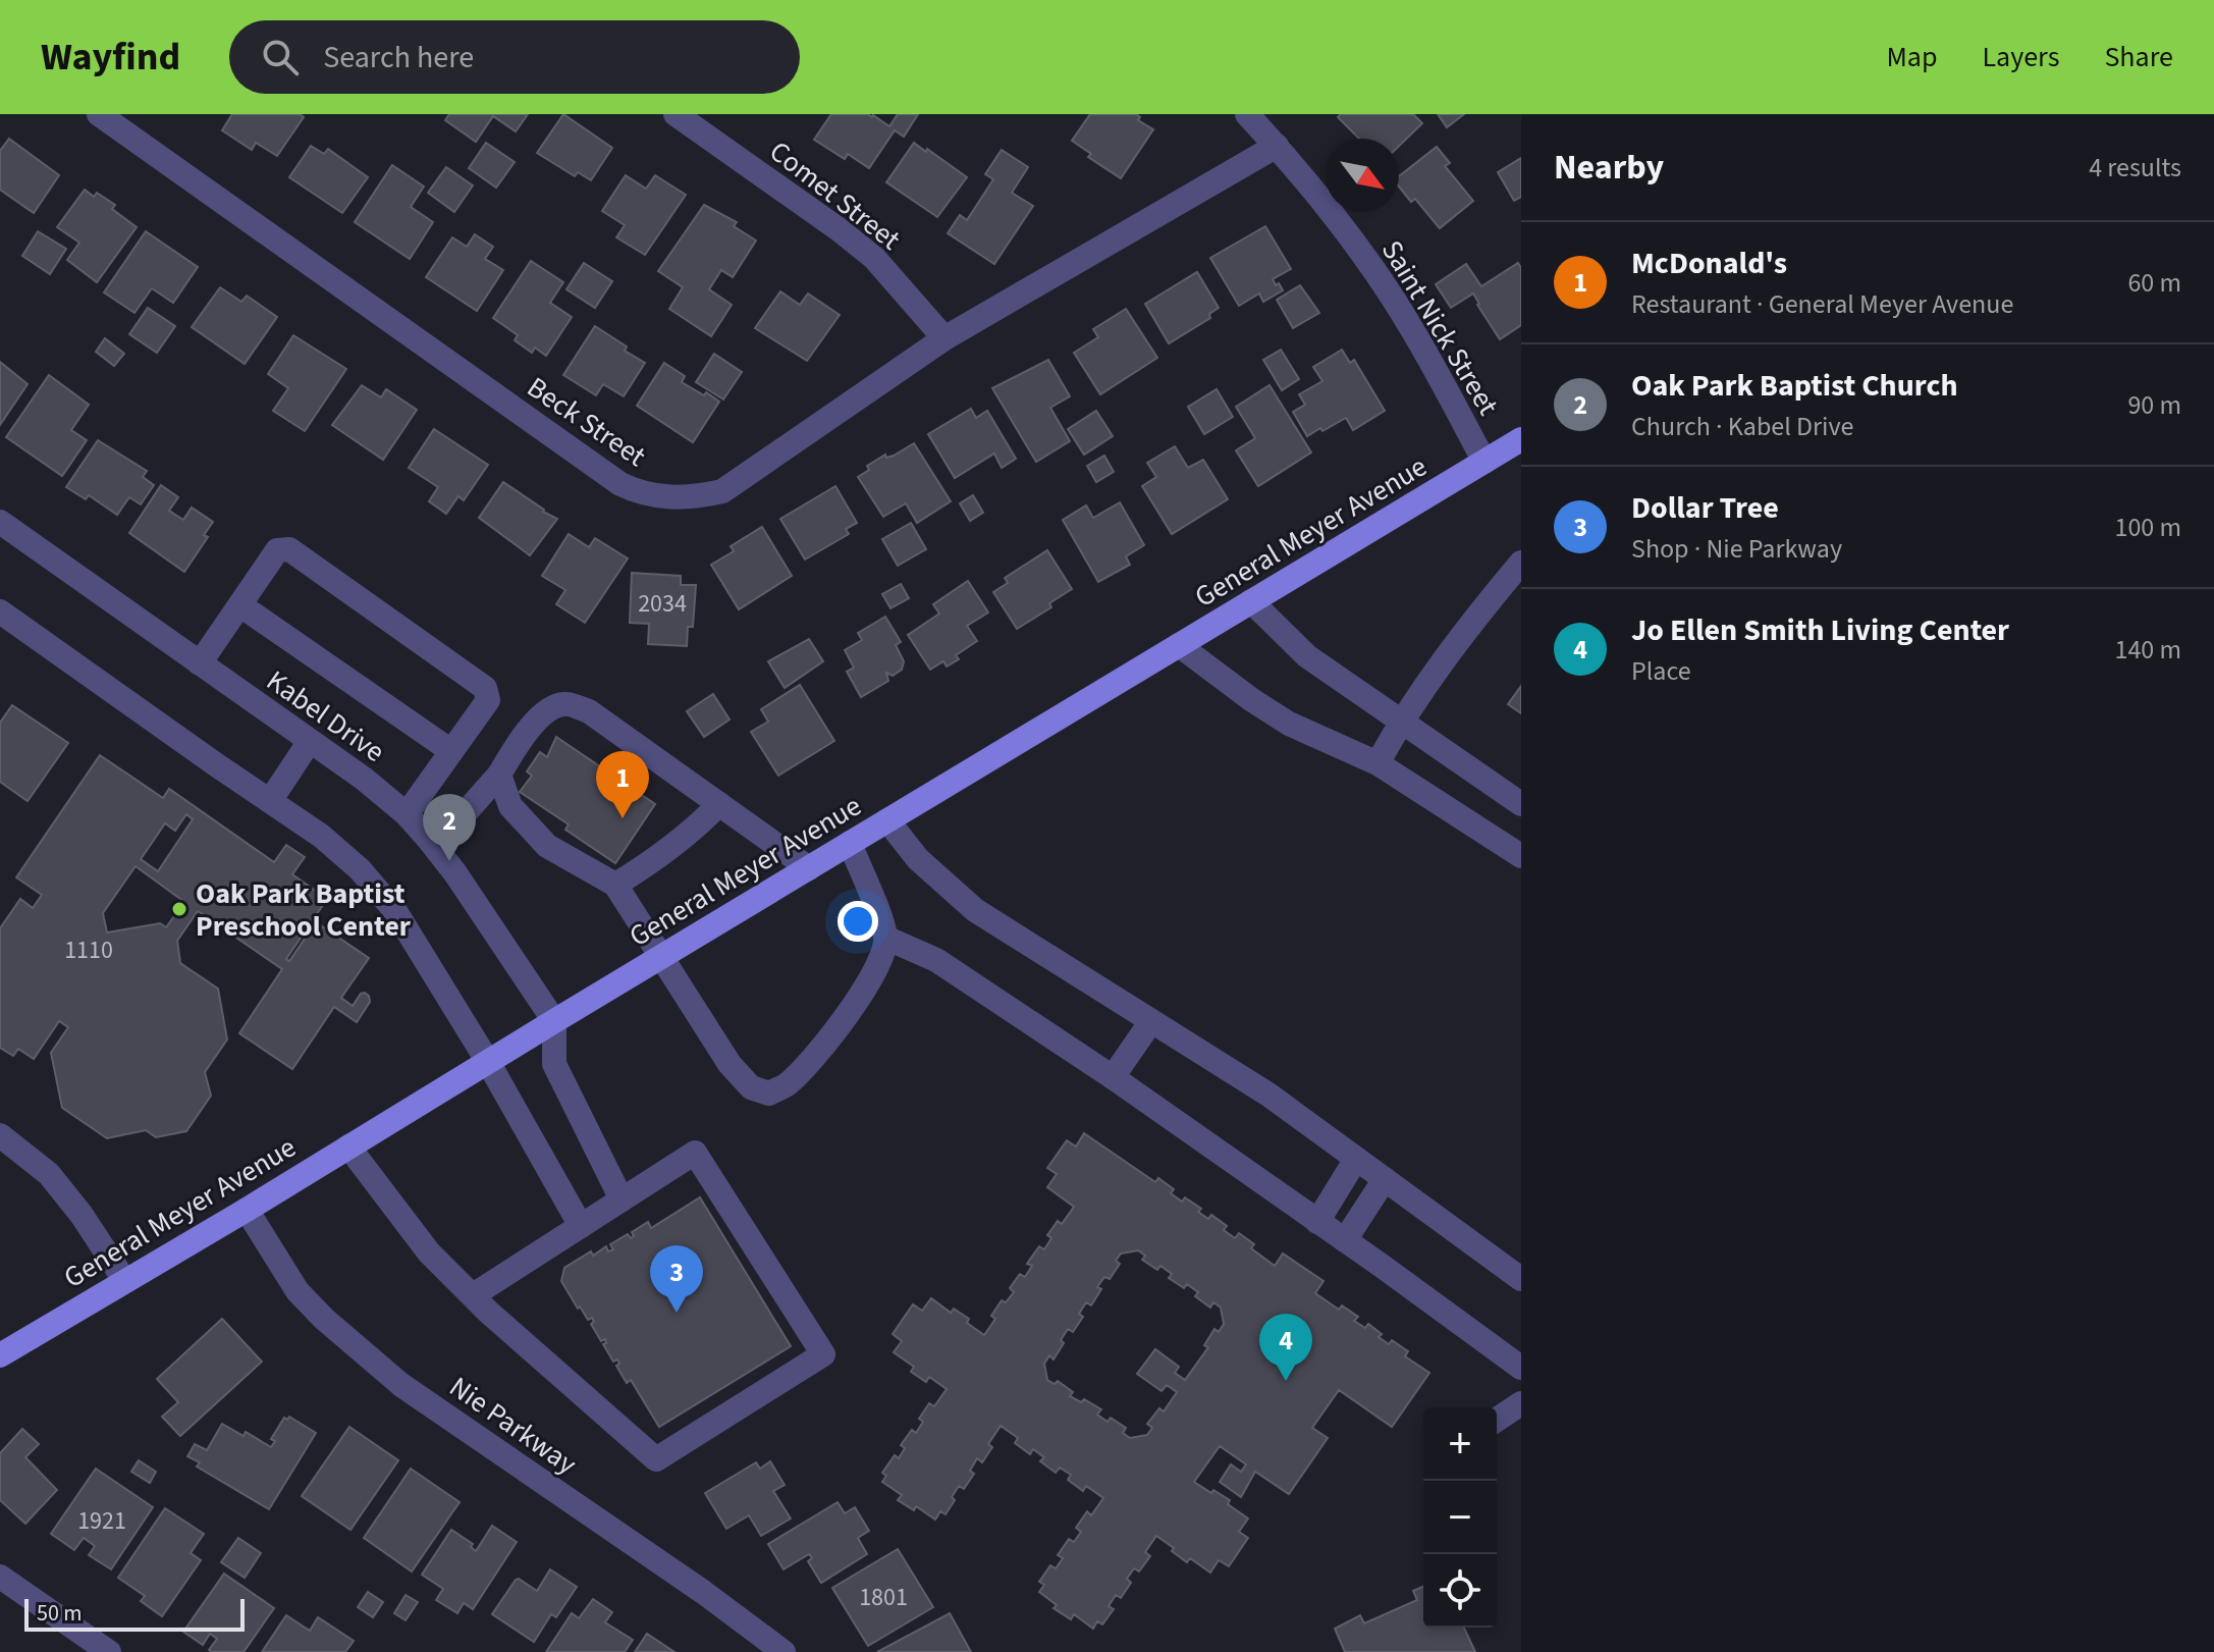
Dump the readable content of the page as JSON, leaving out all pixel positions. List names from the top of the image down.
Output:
{
  "streets": {
    "main road": ["General Meyer Avenue"],
    "street": [
      "Comet Street",
      "Saint Nick Street",
      "Beck Street",
      "Kabel Drive",
      "Nie Parkway"
    ]
  },
  "crossings": [
    ["Comet Street", "Beck Street"],
    ["Saint Nick Street", "Beck Street"],
    ["Saint Nick Street", "General Meyer Avenue"],
    ["General Meyer Avenue", "Kabel Drive"],
    ["General Meyer Avenue", "Nie Parkway"]
  ],
  "places": ["Oak Park Baptist Preschool Center"],
  "house_numbers": [
    "2034",
    "1110",
    "1921",
    "1801"
  ],
  "scale_bar": "50 m",
  "north": "bottom right",
  "page": {
    "header": "Wayfind",
    "search": "Search here",
    "nav": ["Map", "Layers", "Share"],
    "heading": ["Nearby", "4 results"],
    "list": [
      {
        "mark": "1",
        "name": "McDonald's",
        "note": "Restaurant · General Meyer Avenue",
        "value": "60 m"
      },
      {
        "mark": "2",
        "name": "Oak Park Baptist Church",
        "note": "Church · Kabel Drive",
        "value": "90 m"
      },
      {
        "mark": "3",
        "name": "Dollar Tree",
        "note": "Shop · Nie Parkway",
        "value": "100 m"
      },
      {
        "mark": "4",
        "name": "Jo Ellen Smith Living Center",
        "note": "Place",
        "value": "140 m"
      }
    ],
    "pins": [
      "1",
      "2",
      "3",
      "4"
    ],
    "map_buttons": ["+", "−"],
    "scale": "50 m"
  }
}
